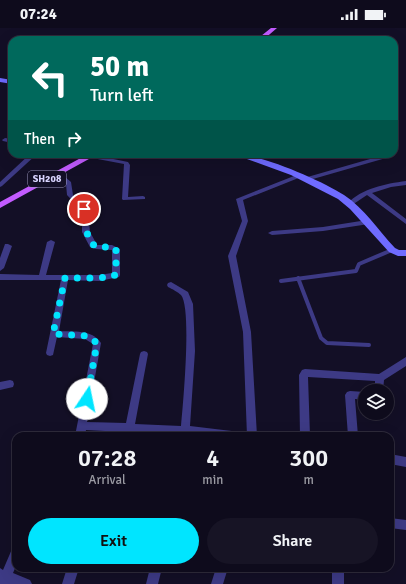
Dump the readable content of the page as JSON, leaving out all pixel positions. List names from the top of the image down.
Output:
{
  "streets": {
    "main road": ["SH208"]
  },
  "page": {
    "status": "07:24",
    "turn": ["50 m", "Turn left"],
    "then": "Then",
    "eta": [
      "07:28",
      "Arrival",
      "4",
      "min",
      "300",
      "m"
    ],
    "buttons": ["Exit", "Share"]
  }
}
